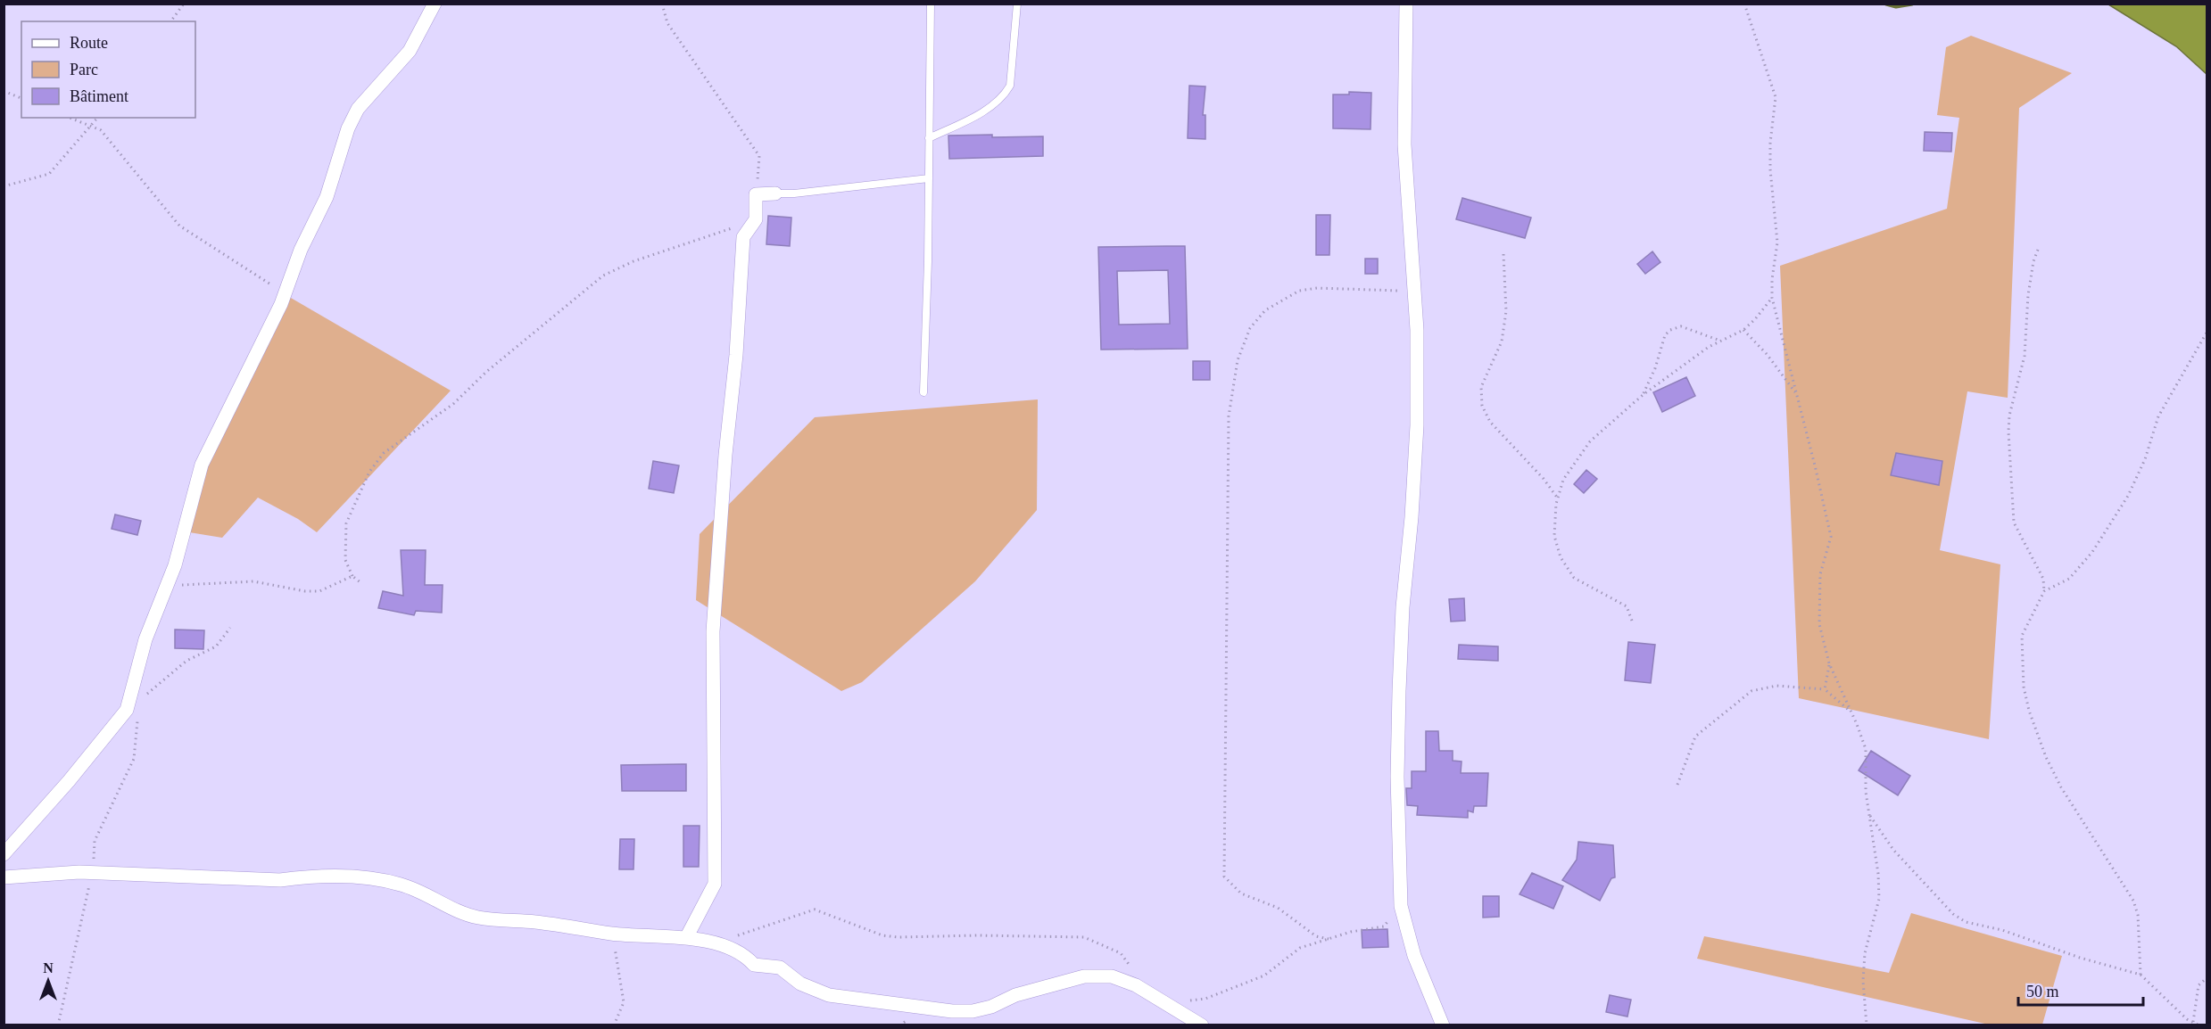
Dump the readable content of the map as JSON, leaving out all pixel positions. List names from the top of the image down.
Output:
{
  "legend": ["Route", "Parc", "Bâtiment"],
  "scale_bar": "50 m",
  "north": "top"
}
